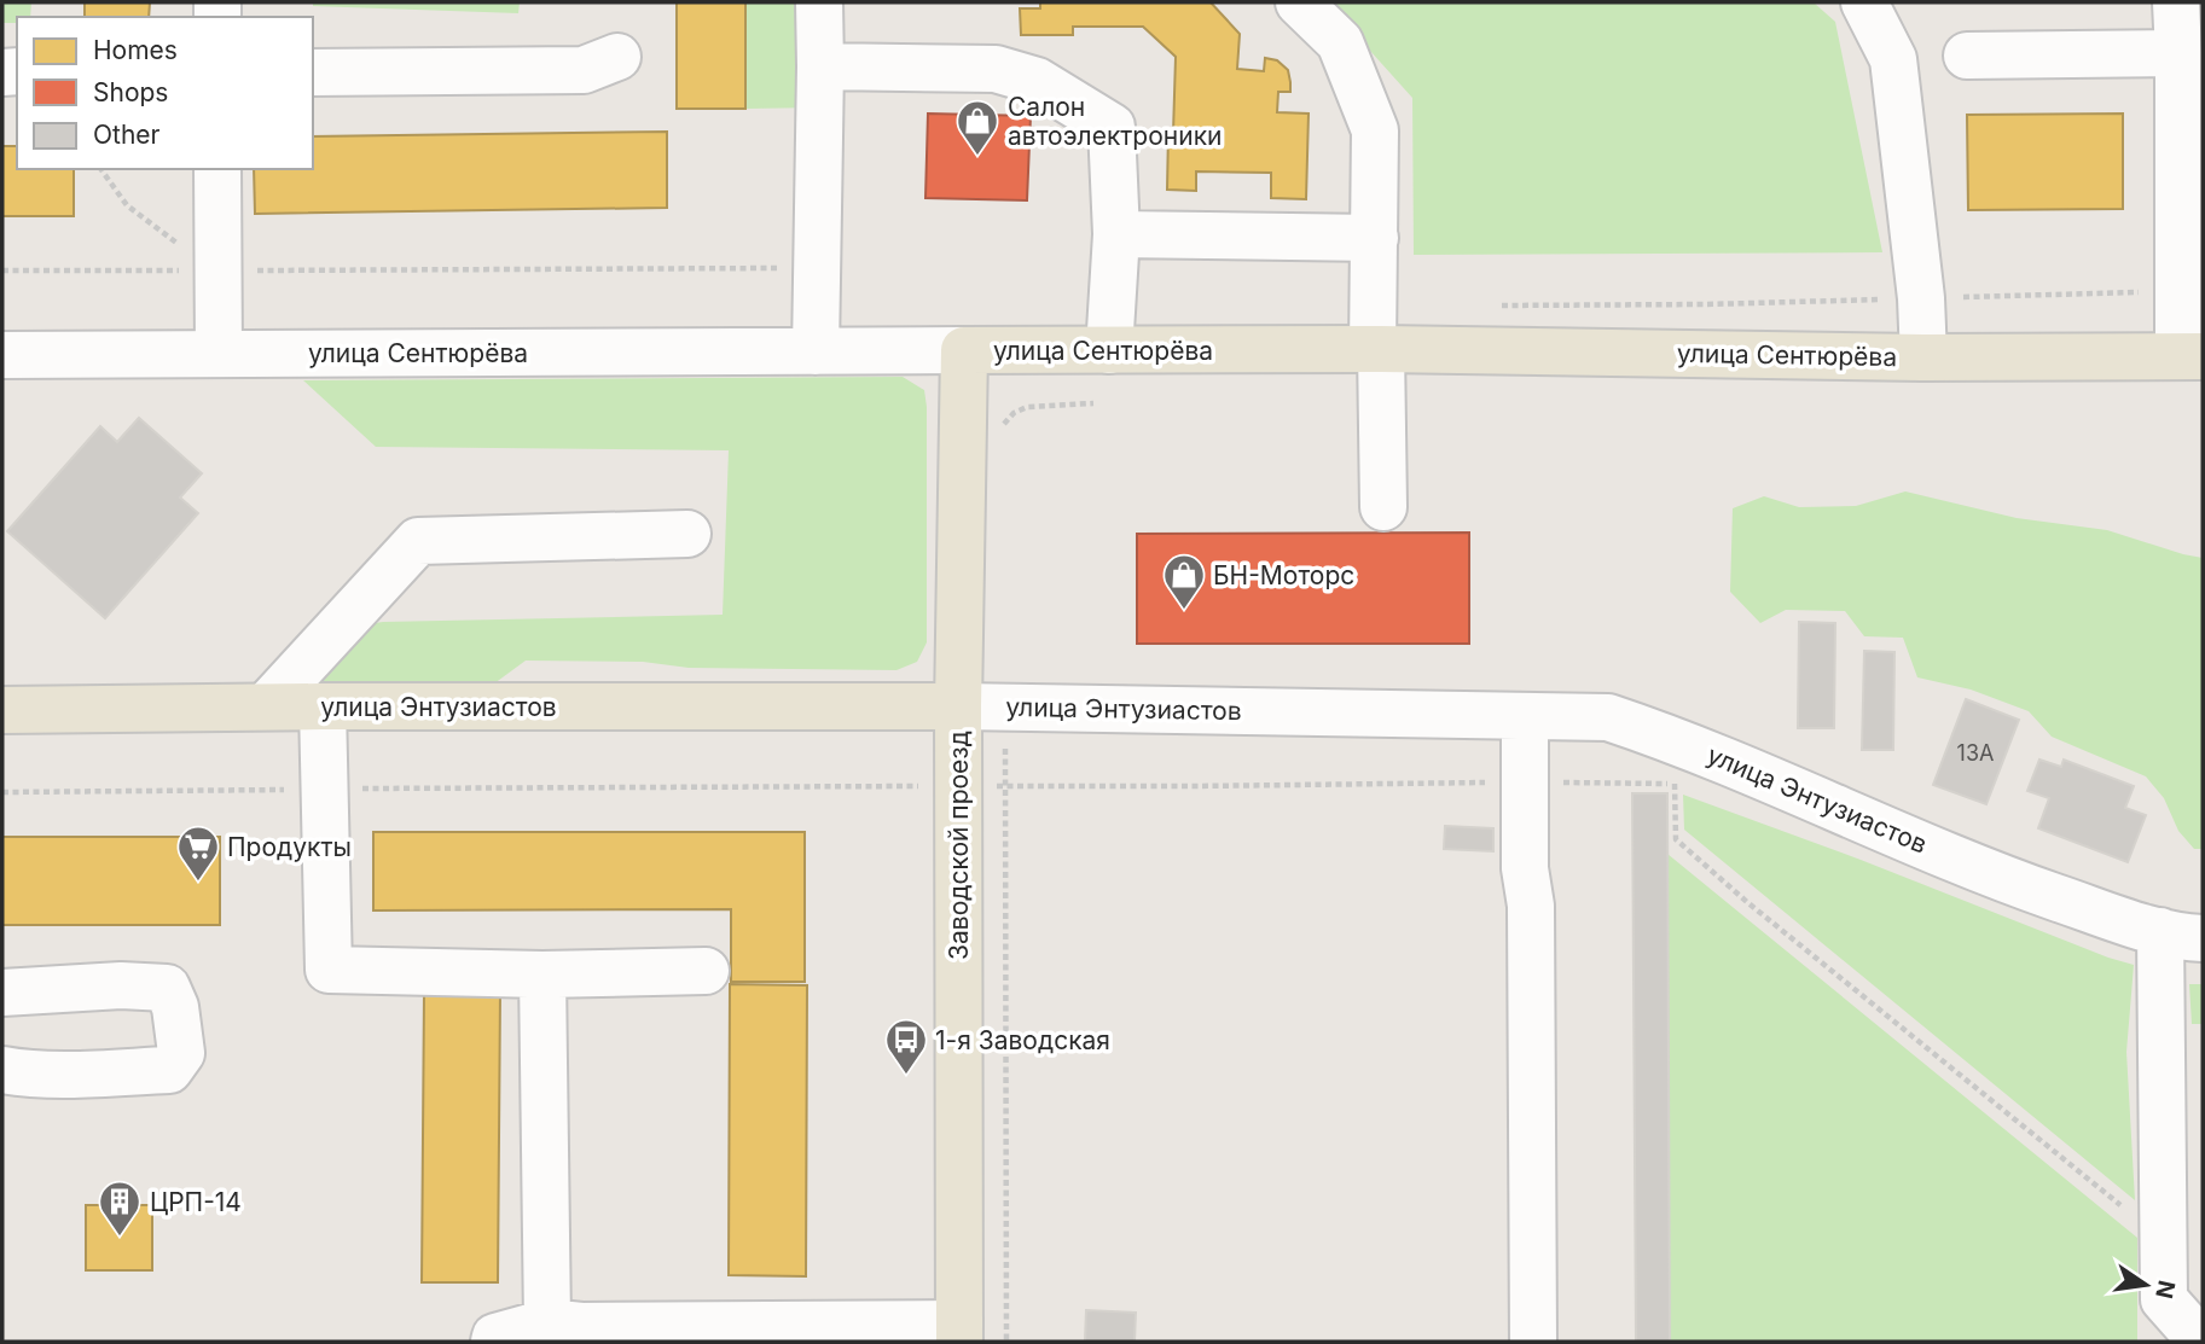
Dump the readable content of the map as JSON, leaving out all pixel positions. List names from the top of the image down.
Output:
{
  "streets": {
    "main road": ["улица Сентюрёва", "улица Энтузиастов", "Заводской проезд"]
  },
  "crossings": [
    ["улица Сентюрёва", "Заводской проезд"],
    ["улица Энтузиастов", "Заводской проезд"]
  ],
  "places": {
    "shop": ["Салон автоэлектроники", "БН-Моторс"],
    "supermarket": ["Продукты"],
    "bus stop": ["1-я Заводская"],
    "building": ["ЦРП-14"]
  },
  "house_numbers": ["13А"],
  "legend": ["Homes", "Shops", "Other"],
  "north": "right"
}
